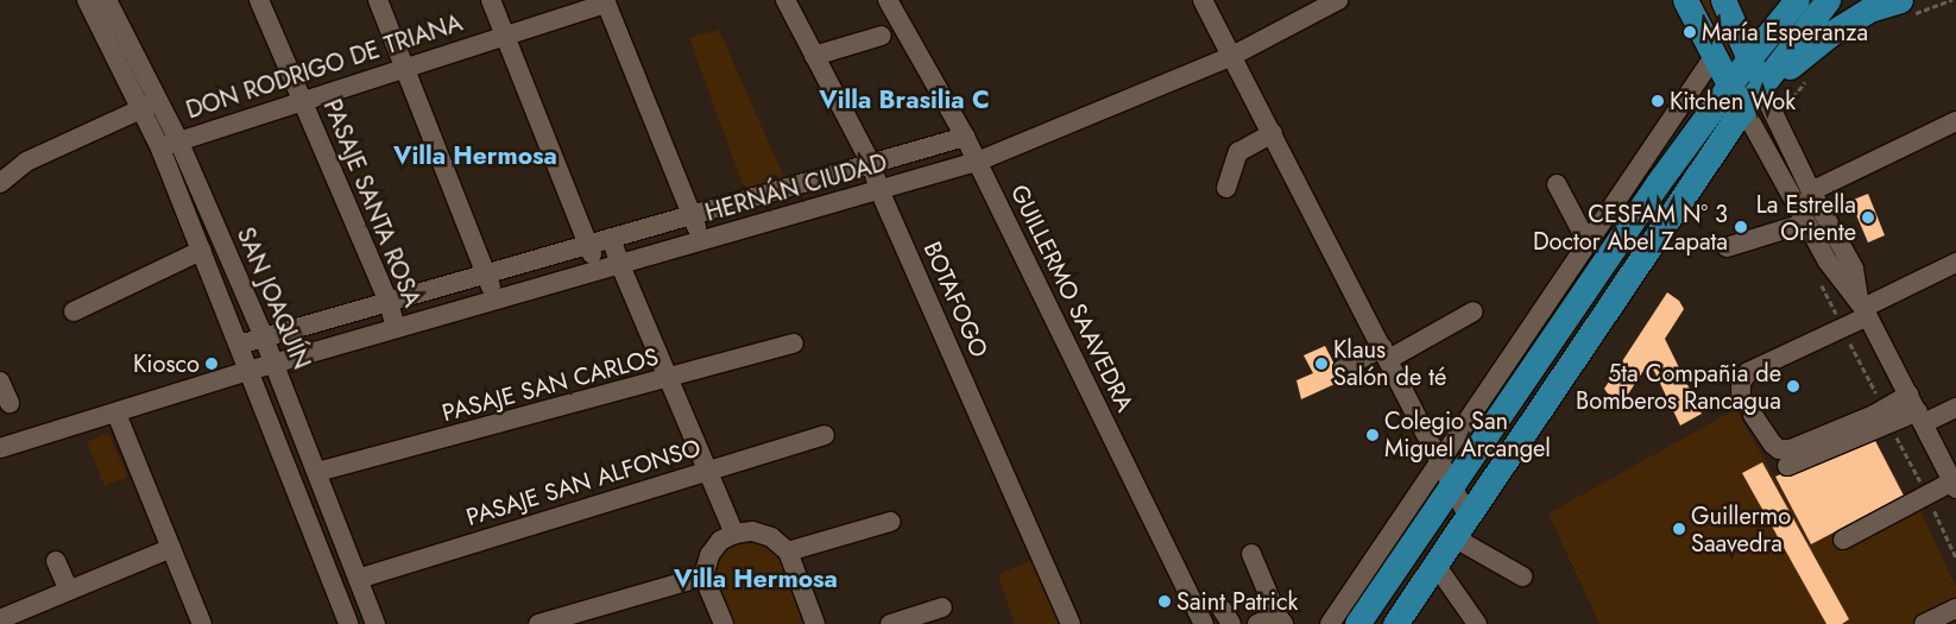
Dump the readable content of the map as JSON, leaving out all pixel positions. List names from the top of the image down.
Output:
{
  "streets": {
    "street": [
      "DON RODRIGO DE TRIANA",
      "HERNÁN CIUDAD",
      "PASAJE SANTA ROSA",
      "SAN JOAQUÍN",
      "GUILLERMO SAAVEDRA",
      "BOTAFOGO",
      "PASAJE SAN CARLOS",
      "PASAJE SAN ALFONSO"
    ]
  },
  "crossings": [
    ["DON RODRIGO DE TRIANA", "HERNÁN CIUDAD"],
    ["DON RODRIGO DE TRIANA", "PASAJE SANTA ROSA"],
    ["DON RODRIGO DE TRIANA", "SAN JOAQUÍN"],
    ["HERNÁN CIUDAD", "PASAJE SANTA ROSA"],
    ["HERNÁN CIUDAD", "SAN JOAQUÍN"],
    ["HERNÁN CIUDAD", "GUILLERMO SAAVEDRA"],
    ["HERNÁN CIUDAD", "BOTAFOGO"],
    ["SAN JOAQUÍN", "PASAJE SAN CARLOS"],
    ["SAN JOAQUÍN", "PASAJE SAN ALFONSO"]
  ],
  "districts": ["Villa Brasilia C", "Villa Hermosa", "Villa Hermosa"],
  "places": [
    "María Esperanza",
    "Kitchen Wok",
    "La Estrella Oriente",
    "CESFAM N° 3 Doctor Abel Zapata",
    "Kiosco",
    "Klaus Salón de té",
    "5ta Compañia de Bomberos Rancagua",
    "Colegio San Miguel Arcangel",
    "Guillermo Saavedra",
    "Saint Patrick"
  ]
}
